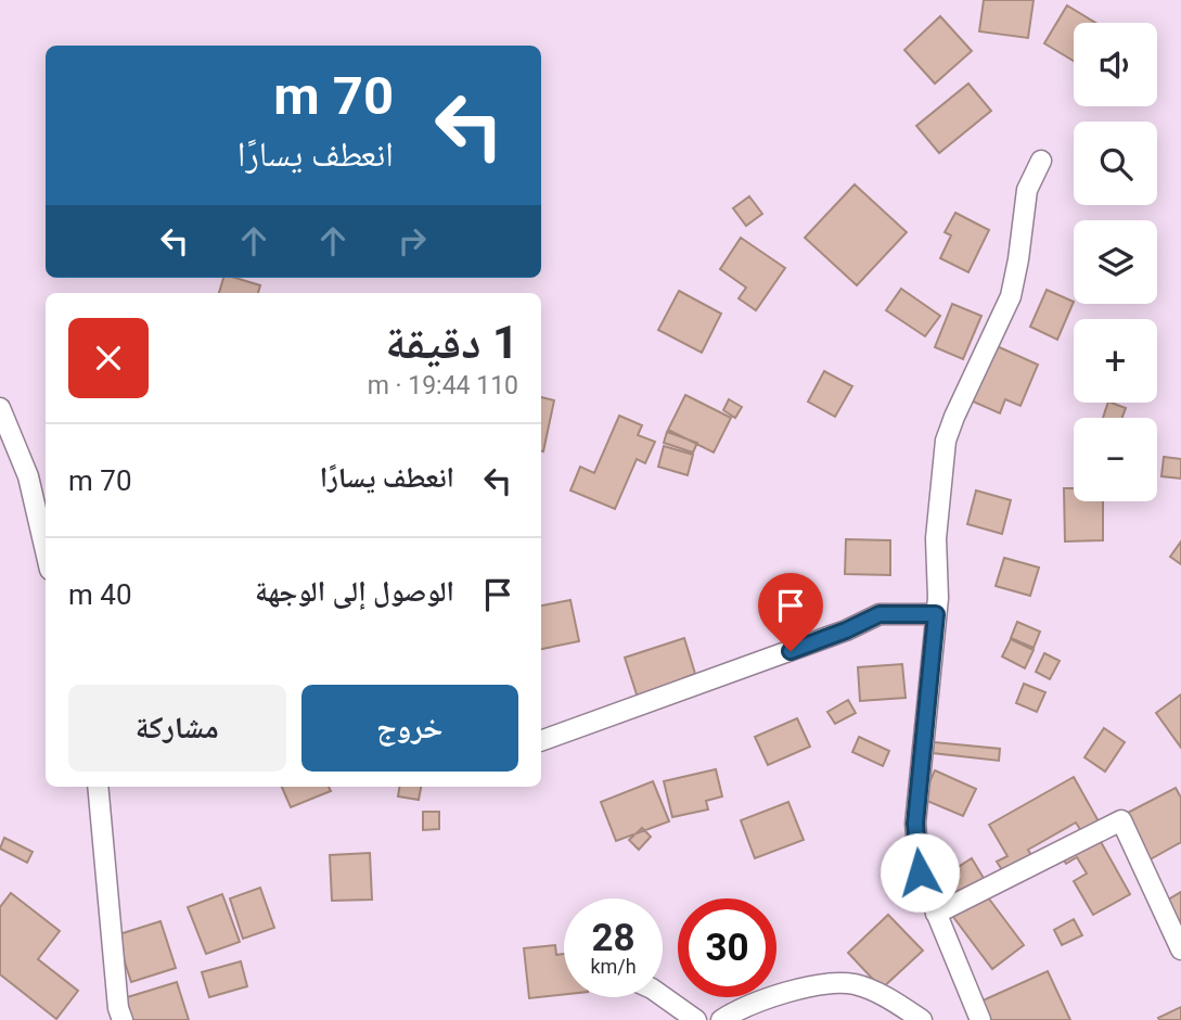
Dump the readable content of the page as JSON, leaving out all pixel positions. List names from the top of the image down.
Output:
{
  "page": {
    "map_buttons": ["+", "−"],
    "turn": ["70 m", "انعطف يسارًا"],
    "heading": ["1 دقيقة", "110 m · 19:44"],
    "list": [
      {
        "name": "انعطف يسارًا",
        "value": "70 m"
      },
      {
        "name": "الوصول إلى الوجهة",
        "value": "40 m"
      }
    ],
    "buttons": ["خروج", "مشاركة"],
    "speed": "28 km/h",
    "limit": "30"
  }
}
